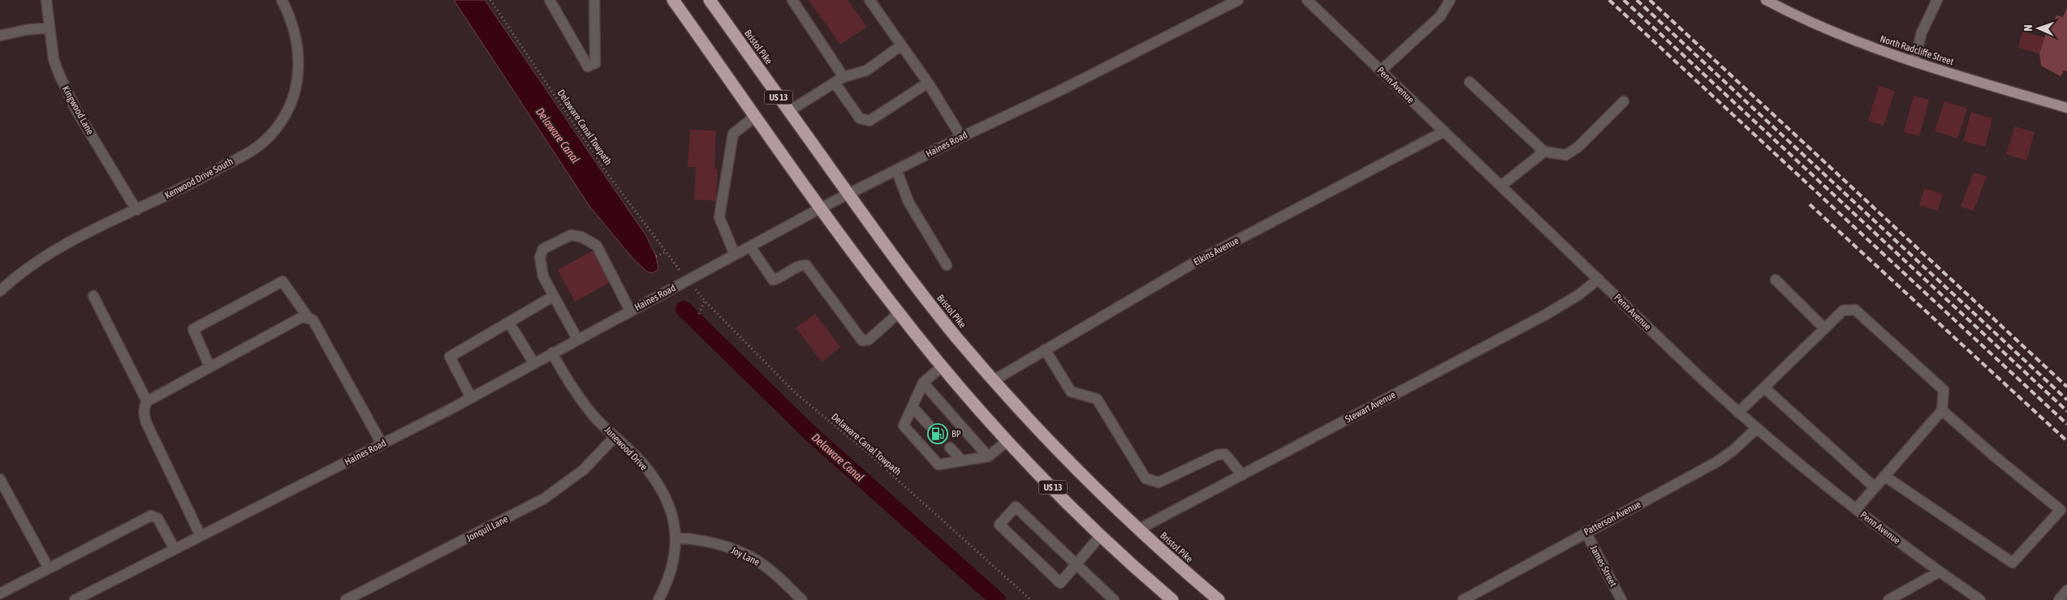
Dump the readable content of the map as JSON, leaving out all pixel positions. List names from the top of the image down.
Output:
{
  "streets": {
    "highway": ["Bristol Pike", "US 13"],
    "main road": ["North Radcliffe Street"],
    "street": [
      "Penn Avenue",
      "Kingwood Lane",
      "Haines Road",
      "Kenwood Drive South",
      "Elkins Avenue",
      "Stewart Avenue",
      "Junewood Drive",
      "Patterson Avenue",
      "Jonquil Lane",
      "Joy Lane",
      "James Street"
    ],
    "path": ["Delaware Canal Towpath"]
  },
  "crossings": [
    ["Bristol Pike", "Haines Road"],
    ["Bristol Pike", "Elkins Avenue"],
    ["Bristol Pike", "Stewart Avenue"],
    ["Penn Avenue", "Elkins Avenue"],
    ["Penn Avenue", "Stewart Avenue"],
    ["Penn Avenue", "Patterson Avenue"],
    ["US 13", "Haines Road"],
    ["Kingwood Lane", "Kenwood Drive South"],
    ["Haines Road", "Junewood Drive"],
    ["Junewood Drive", "Jonquil Lane"],
    ["Junewood Drive", "Joy Lane"],
    ["Patterson Avenue", "James Street"]
  ],
  "water": ["Delaware Canal"],
  "places": {
    "fuel station": ["BP"]
  },
  "north": "left"
}
